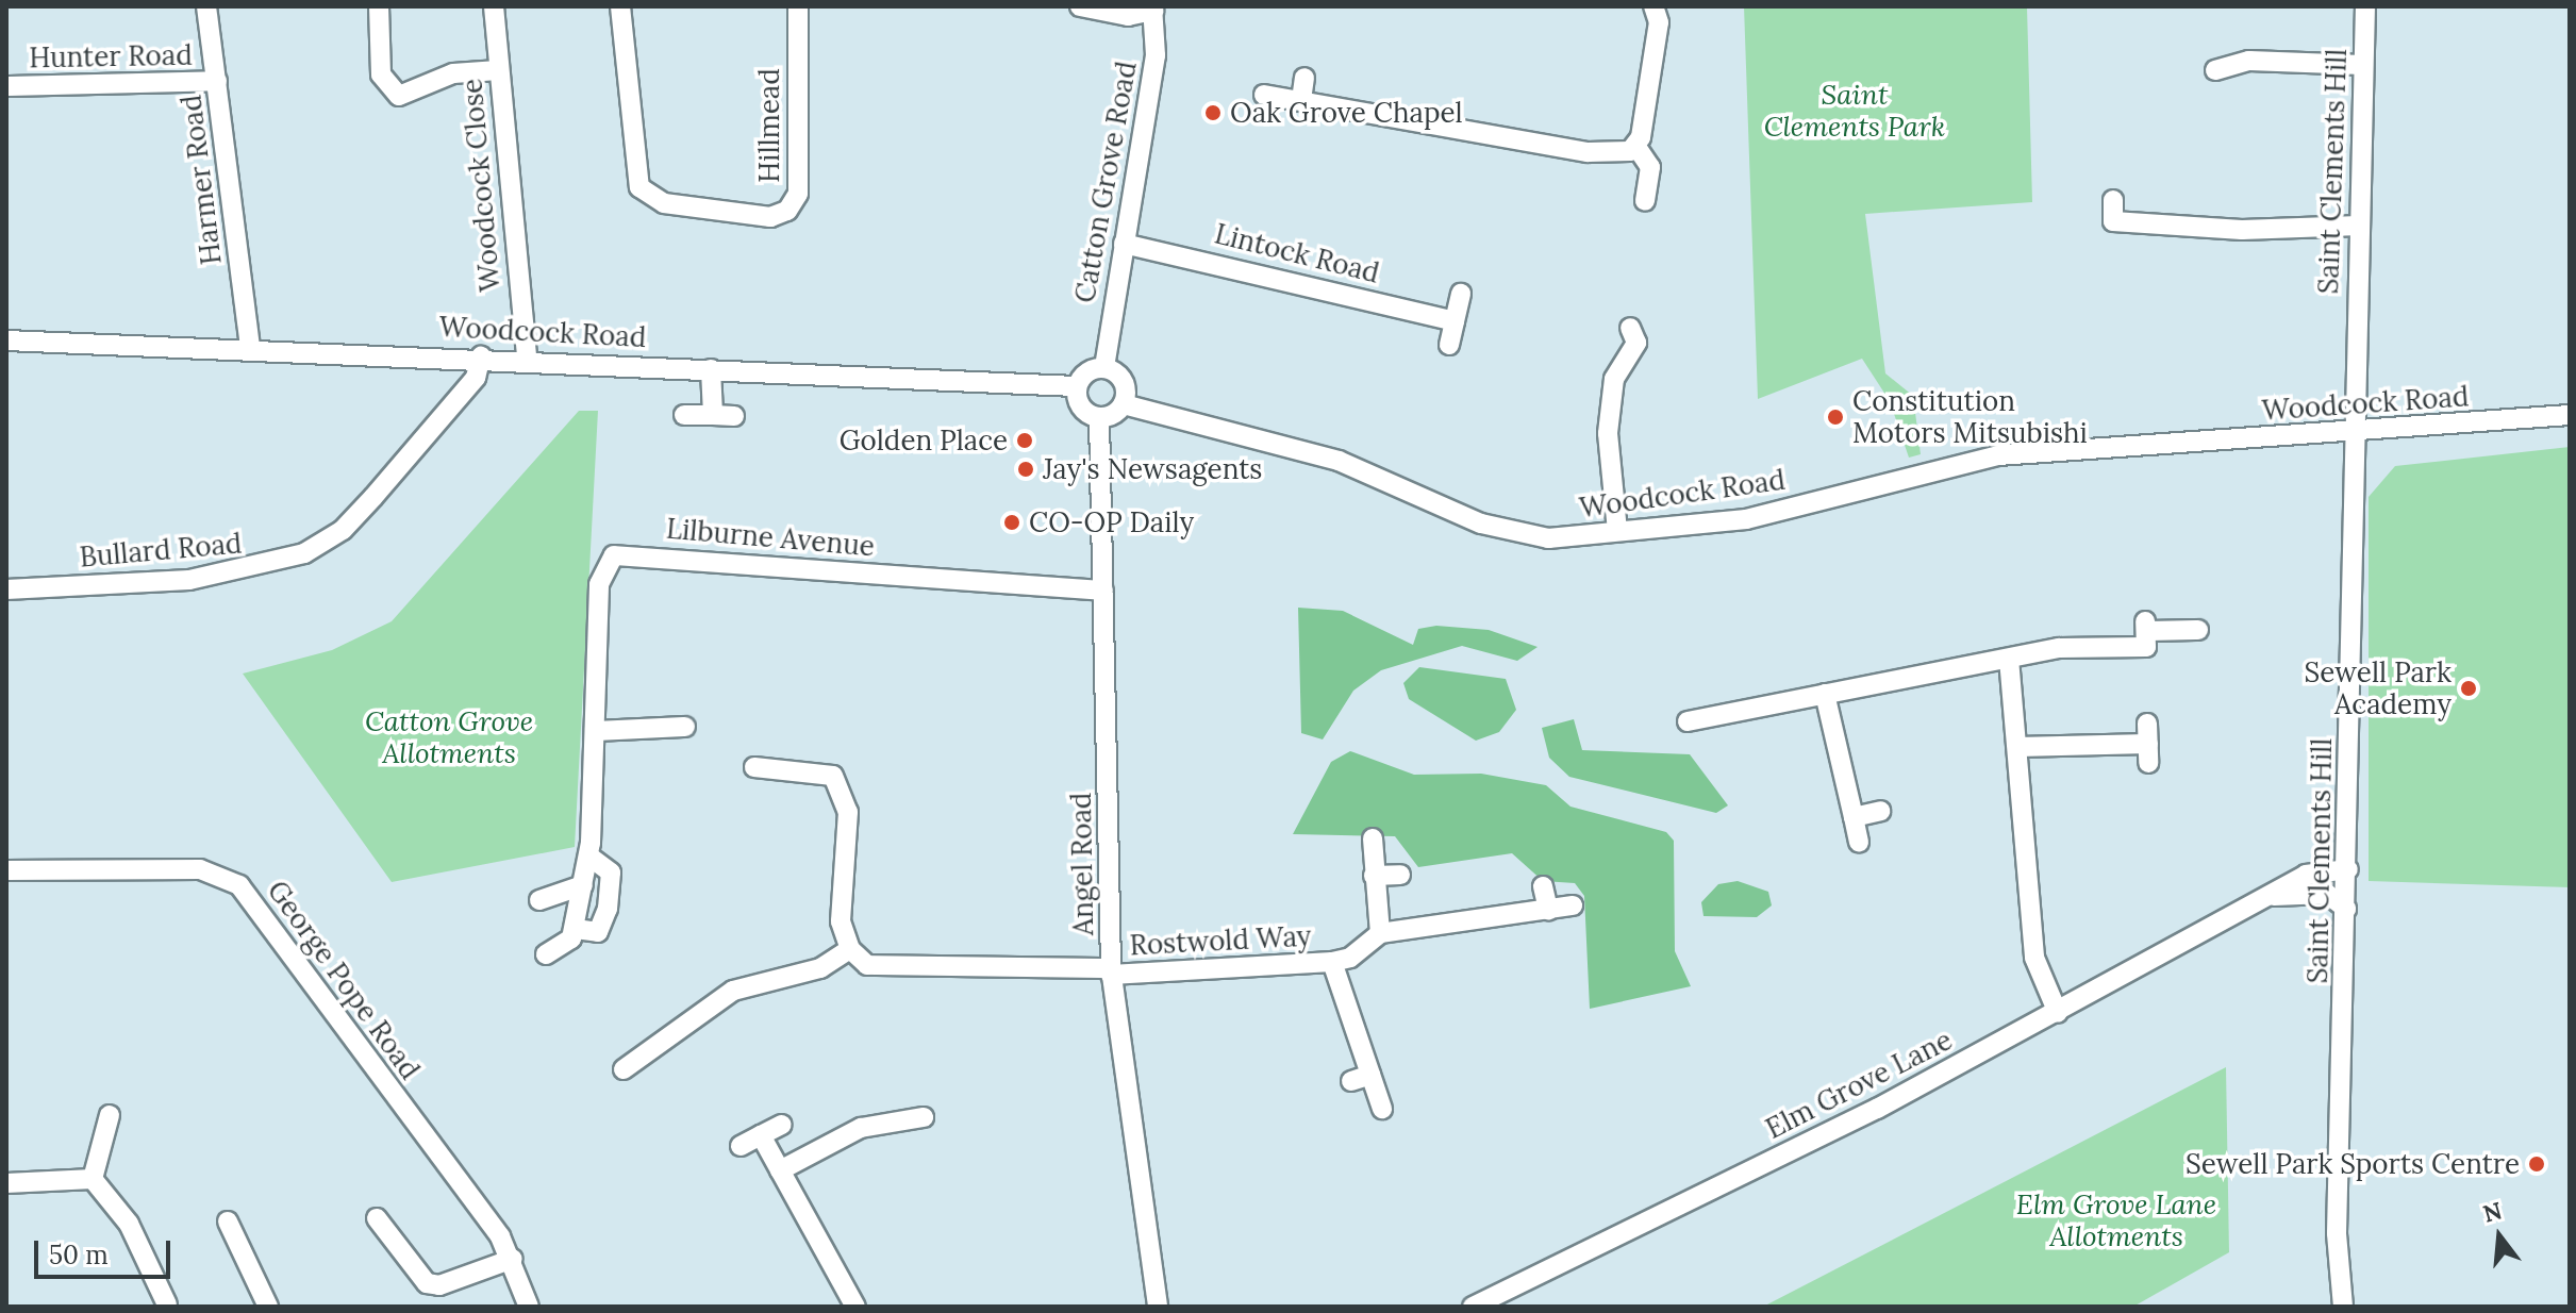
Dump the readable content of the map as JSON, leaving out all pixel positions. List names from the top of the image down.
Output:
{
  "streets": {
    "street": [
      "Hunter Road",
      "Hillmead",
      "Saint Clements Hill",
      "Harmer Road",
      "Catton Grove Road",
      "Woodcock Close",
      "Lintock Road",
      "Woodcock Road",
      "Lilburne Avenue",
      "Bullard Road",
      "Angel Road",
      "Rostwold Way",
      "George Pope Road",
      "Elm Grove Lane"
    ]
  },
  "crossings": [
    ["Hunter Road", "Harmer Road"],
    ["Saint Clements Hill", "Woodcock Road"],
    ["Saint Clements Hill", "Elm Grove Lane"],
    ["Harmer Road", "Woodcock Road"],
    ["Catton Grove Road", "Lintock Road"],
    ["Catton Grove Road", "Woodcock Road"],
    ["Catton Grove Road", "Angel Road"],
    ["Woodcock Close", "Woodcock Road"],
    ["Woodcock Road", "Bullard Road"],
    ["Woodcock Road", "Angel Road"],
    ["Lilburne Avenue", "Angel Road"],
    ["Angel Road", "Rostwold Way"]
  ],
  "parks": ["Saint Clements Park", "Catton Grove Allotments", "Elm Grove Lane Allotments"],
  "places": [
    "Oak Grove Chapel",
    "Constitution Motors Mitsubishi",
    "Golden Place",
    "Jay's Newsagents",
    "CO-OP Daily",
    "Sewell Park Academy",
    "Sewell Park Sports Centre"
  ],
  "scale_bar": "50 m",
  "north": "top"
}
